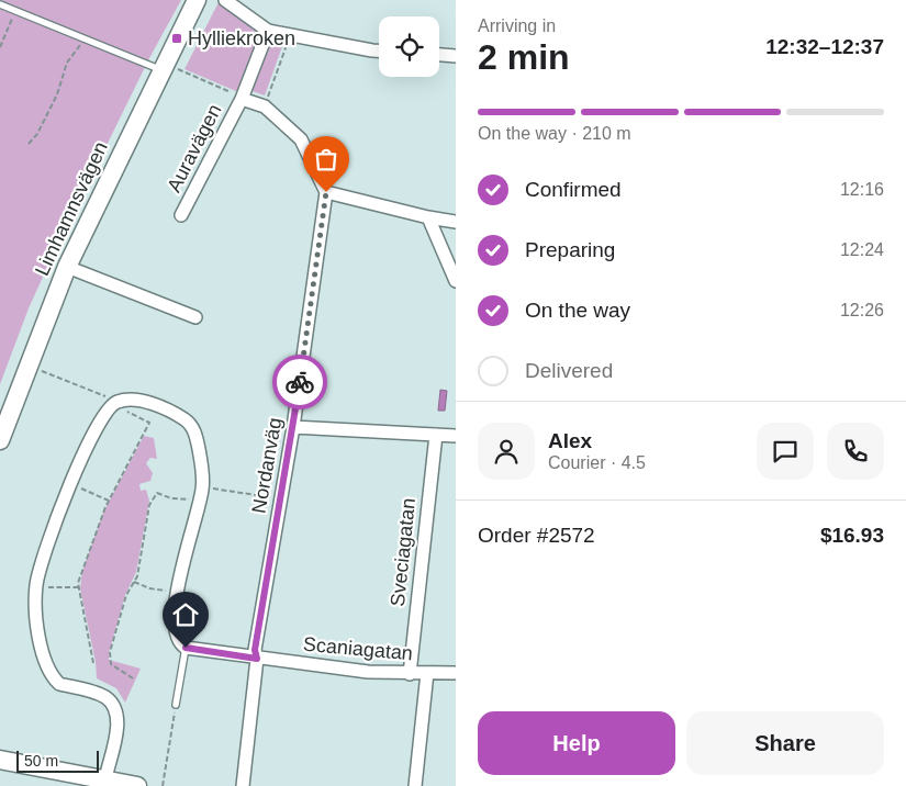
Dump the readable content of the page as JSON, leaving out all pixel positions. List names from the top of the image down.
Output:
{
  "streets": {
    "main road": ["Limhamnsvägen"],
    "street": [
      "Auravägen",
      "Nordanväg",
      "Sveciagatan",
      "Scaniagatan"
    ]
  },
  "crossings": [
    ["Nordanväg", "Scaniagatan"],
    ["Sveciagatan", "Scaniagatan"]
  ],
  "places": {
    "transit": ["Hylliekroken"]
  },
  "scale_bar": "50 m",
  "page": {
    "heading": ["2 min", "Arriving in", "12:32–12:37"],
    "panel": [
      "Alex",
      "Courier · 4.5",
      "Order #2572",
      "$16.93"
    ],
    "bar": "On the way · 210 m",
    "list": [
      ["Confirmed", "12:16"],
      ["Preparing", "12:24"],
      ["On the way", "12:26"],
      "Delivered"
    ],
    "buttons": ["Help", "Share"],
    "scale": "50 m"
  }
}
